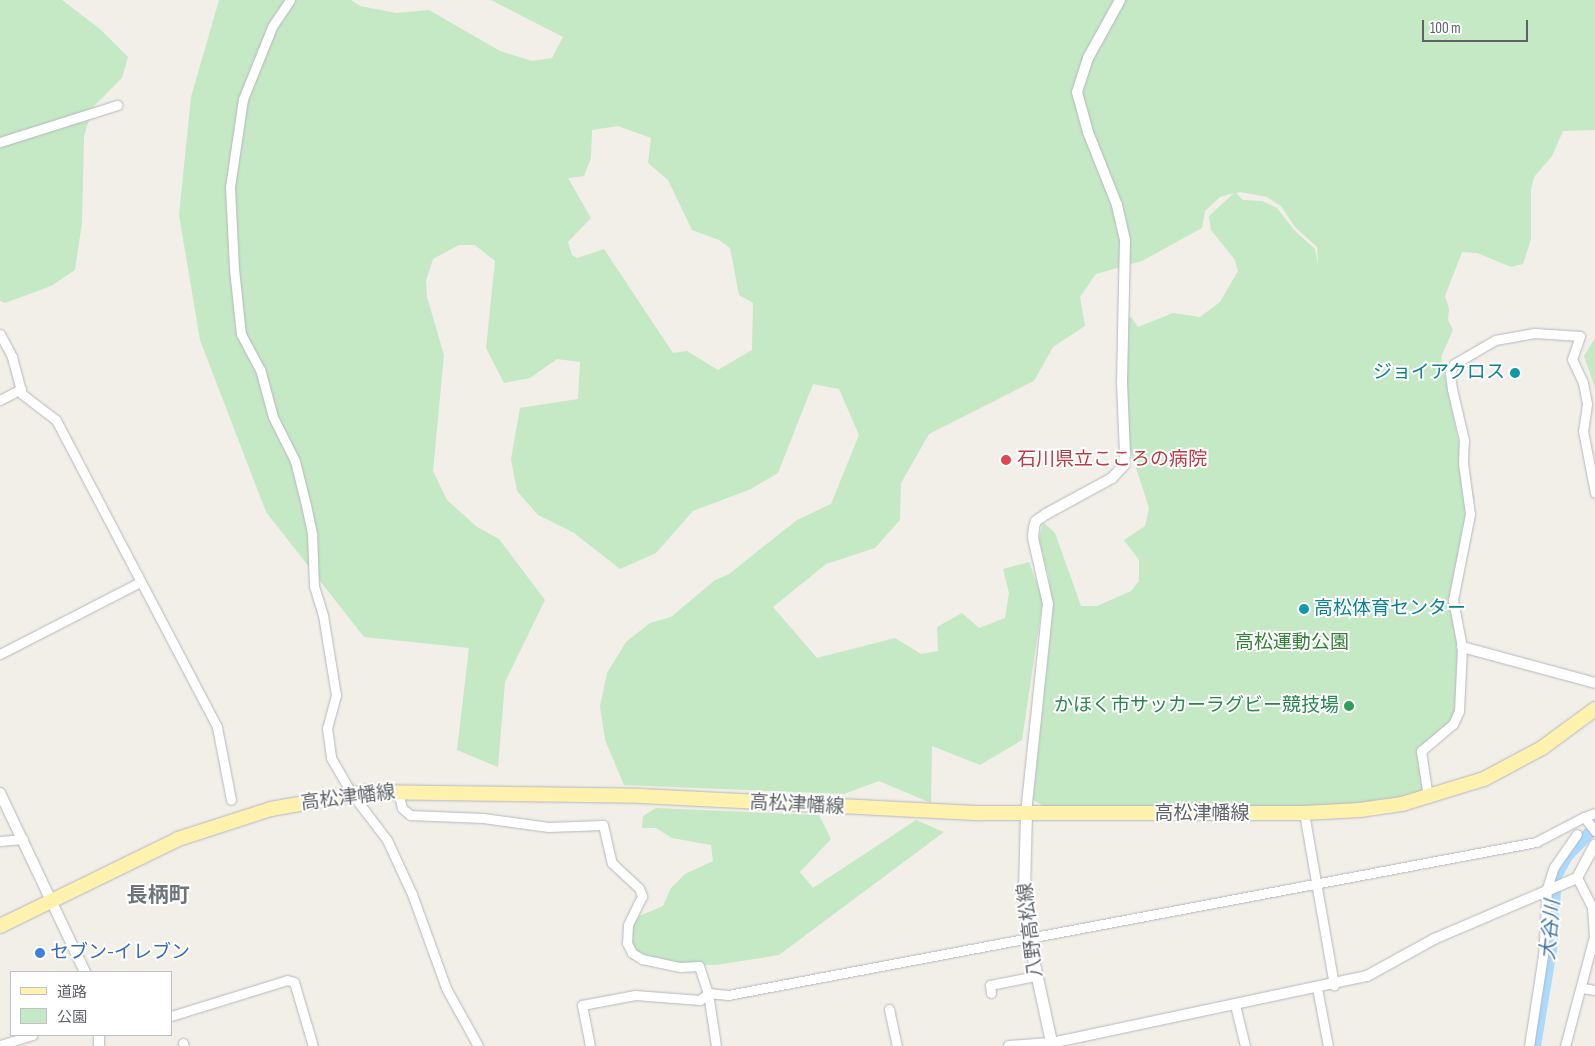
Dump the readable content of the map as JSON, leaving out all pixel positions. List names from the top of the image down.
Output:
{
  "streets": {
    "main road": ["高松津幡線", "八野高松線"]
  },
  "crossings": [
    ["高松津幡線", "八野高松線"]
  ],
  "districts": ["長柄町"],
  "water": ["大谷川"],
  "parks": ["高松運動公園"],
  "places": [
    "ジョイアクロス",
    "石川県立こころの病院",
    "高松体育センター",
    "かほく市サッカーラグビー競技場",
    "セブン-イレブン"
  ],
  "legend": ["道路", "公園"],
  "scale_bar": "100 m"
}
